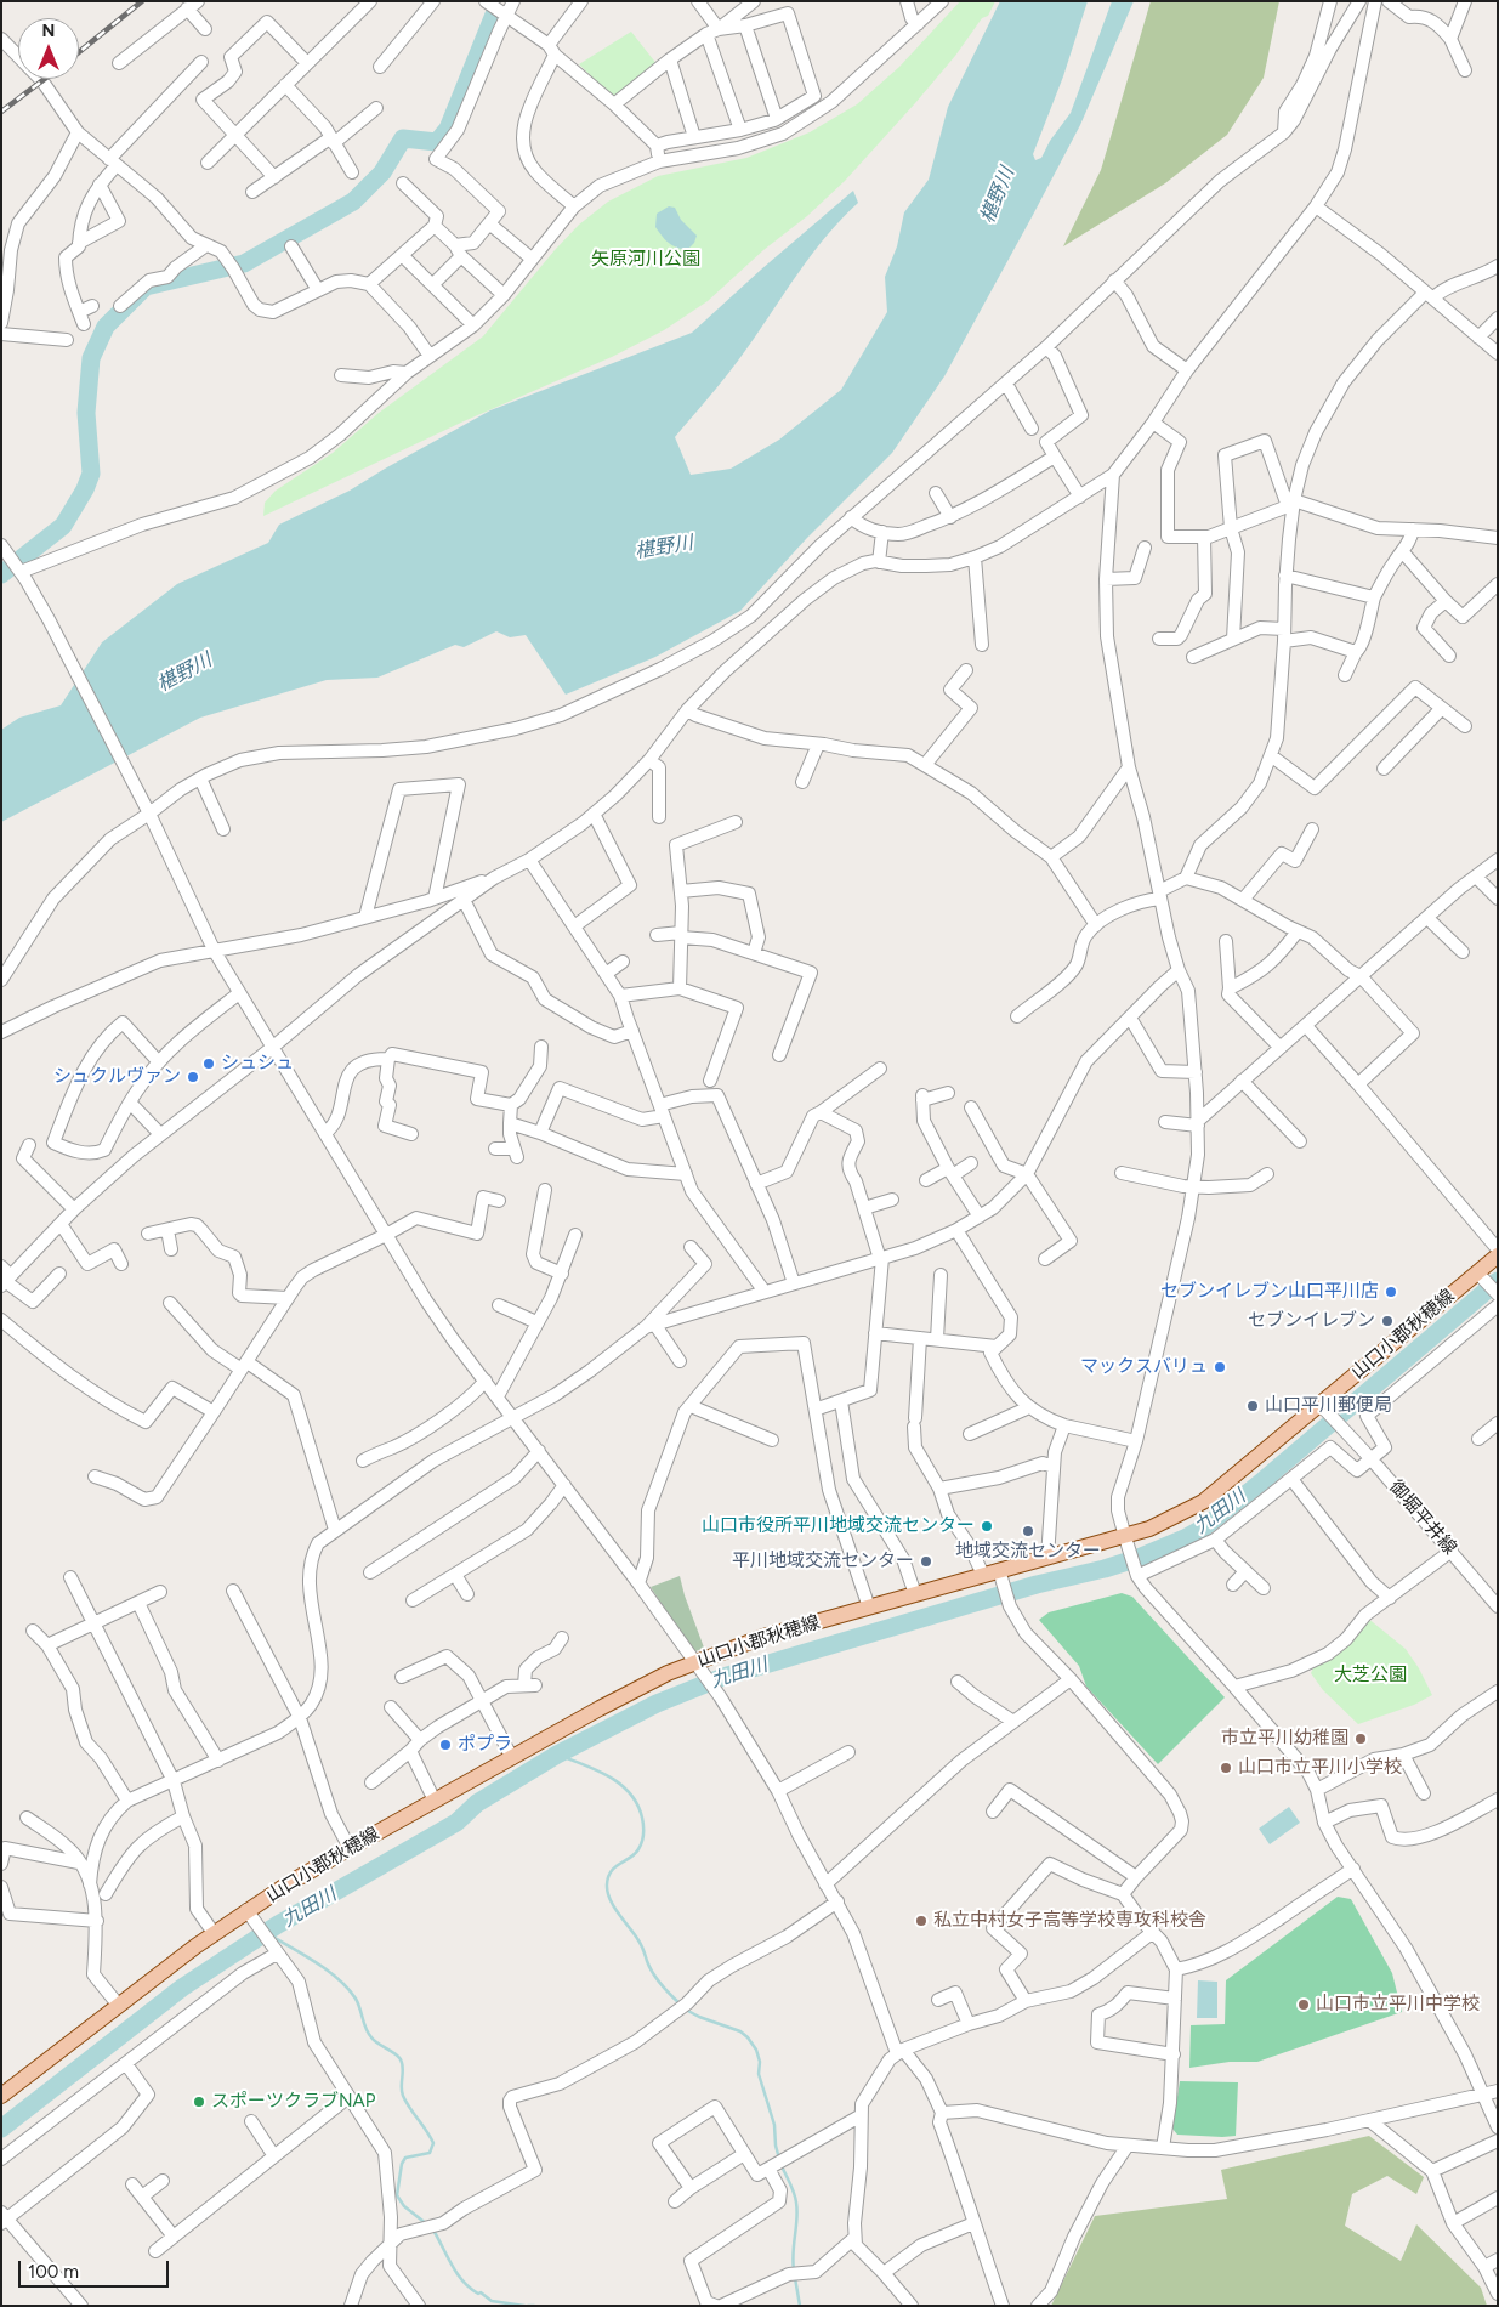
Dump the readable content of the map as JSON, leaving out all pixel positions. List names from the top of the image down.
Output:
{
  "streets": {
    "main road": ["山口小郡秋穂線"],
    "street": ["御堀平井線"]
  },
  "crossings": [
    ["山口小郡秋穂線", "御堀平井線"]
  ],
  "water": ["椹野川", "九田川"],
  "parks": ["矢原河川公園", "大芝公園"],
  "places": [
    "シュシュ",
    "シュクルヴァン",
    "セブンイレブン山口平川店",
    "セブンイレブン",
    "マックスバリュ",
    "山口平川郵便局",
    "山口市役所平川地域交流センター",
    "地域交流センター",
    "平川地域交流センター",
    "市立平川幼稚園",
    "ポプラ",
    "山口市立平川小学校",
    "私立中村女子高等学校専攻科校舎",
    "山口市立平川中学校",
    "スポーツクラブNAP"
  ],
  "scale_bar": "100 m",
  "north": "top"
}
